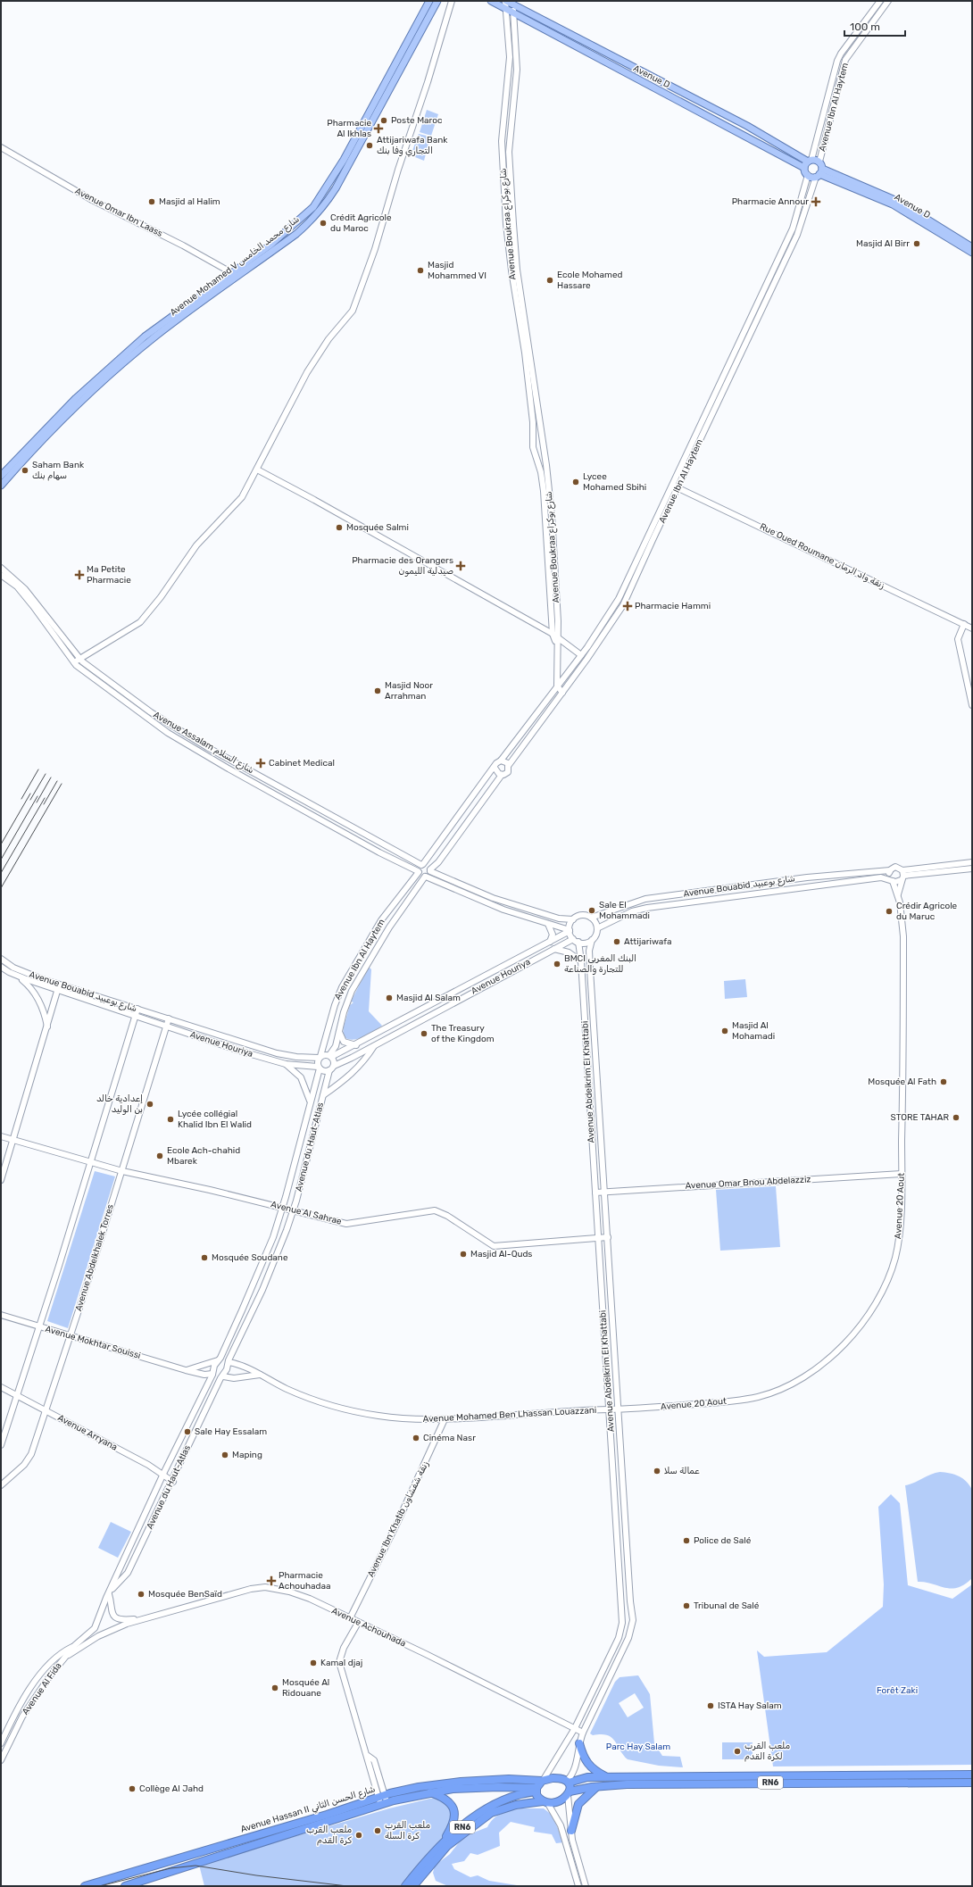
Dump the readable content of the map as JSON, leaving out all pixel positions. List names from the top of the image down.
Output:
{
  "streets": {
    "highway": ["RN6", "Avenue Hassan II شارع الحسن الثاني"],
    "main road": ["Avenue D", "Avenue Mohamed V شارع محمد الخامس"],
    "street": [
      "Avenue Ibn Al Haytem",
      "Avenue Omar Ibn Laass",
      "Avenue Boukraa شارع بوكراع",
      "Rue Oued Roumane زنقة واد الرمان",
      "Avenue Assalam شارع السلام",
      "Avenue Bouabid شارع بوعبيد",
      "Avenue Houriya",
      "Avenue Abdelkrim El Khattabi",
      "Avenue du Haut-Atlas",
      "Avenue Omar Bnou Abdelazziz",
      "Avenue 20 Aout",
      "Avenue Al Sahrae",
      "Avenue Abdelkhalek Torres",
      "Avenue Mokhtar Souissi",
      "Avenue Mohamed Ben Lhassan Louazzani",
      "Avenue Arryana",
      "Avenue Ibn Khatib زنقة شفشاون",
      "Avenue Achouhada",
      "Avenue Al Fida"
    ]
  },
  "crossings": [
    ["Avenue D", "Avenue Ibn Al Haytem"],
    ["Avenue D", "Avenue Boukraa شارع بوكراع"],
    ["Avenue Ibn Al Haytem", "Avenue Boukraa شارع بوكراع"],
    ["Avenue Ibn Al Haytem", "Rue Oued Roumane زنقة واد الرمان"],
    ["Avenue Ibn Al Haytem", "Avenue Assalam شارع السلام"],
    ["Avenue Ibn Al Haytem", "Avenue Houriya"],
    ["Avenue Ibn Al Haytem", "Avenue du Haut-Atlas"],
    ["Avenue Omar Ibn Laass", "Avenue Mohamed V شارع محمد الخامس"],
    ["Avenue Bouabid شارع بوعبيد", "Avenue Houriya"],
    ["Avenue Bouabid شارع بوعبيد", "Avenue Abdelkrim El Khattabi"],
    ["Avenue Bouabid شارع بوعبيد", "Avenue 20 Aout"],
    ["Avenue Bouabid شارع بوعبيد", "Avenue Abdelkhalek Torres"],
    ["Avenue Houriya", "Avenue Abdelkrim El Khattabi"],
    ["Avenue Houriya", "Avenue du Haut-Atlas"],
    ["Avenue Houriya", "Avenue Abdelkhalek Torres"],
    ["Avenue Abdelkrim El Khattabi", "Avenue Omar Bnou Abdelazziz"],
    ["Avenue Abdelkrim El Khattabi", "Avenue 20 Aout"],
    ["Avenue Abdelkrim El Khattabi", "Avenue Al Sahrae"],
    ["Avenue Abdelkrim El Khattabi", "Avenue Mohamed Ben Lhassan Louazzani"],
    ["Avenue Abdelkrim El Khattabi", "Avenue Achouhada"],
    ["Avenue Abdelkrim El Khattabi", "RN6"],
    ["Avenue Abdelkrim El Khattabi", "Avenue Hassan II شارع الحسن الثاني"],
    ["Avenue du Haut-Atlas", "Avenue Al Sahrae"],
    ["Avenue du Haut-Atlas", "Avenue Mokhtar Souissi"],
    ["Avenue du Haut-Atlas", "Avenue Mohamed Ben Lhassan Louazzani"],
    ["Avenue du Haut-Atlas", "Avenue Arryana"],
    ["Avenue du Haut-Atlas", "Avenue Al Fida"],
    ["Avenue Omar Bnou Abdelazziz", "Avenue 20 Aout"],
    ["Avenue 20 Aout", "Avenue Mohamed Ben Lhassan Louazzani"],
    ["Avenue Al Sahrae", "Avenue Abdelkhalek Torres"],
    ["Avenue Abdelkhalek Torres", "Avenue Mokhtar Souissi"],
    ["Avenue Abdelkhalek Torres", "Avenue Arryana"],
    ["Avenue Mohamed Ben Lhassan Louazzani", "Avenue Ibn Khatib زنقة شفشاون"],
    ["Avenue Ibn Khatib زنقة شفشاون", "Avenue Achouhada"],
    ["Avenue Achouhada", "Avenue Al Fida"],
    ["RN6", "Avenue Hassan II شارع الحسن الثاني"]
  ],
  "parks": ["Forêt Zaki", "Parc Hay Salam"],
  "places": {
    "other": [
      "Poste Maroc",
      "Attijariwafa Bank التجاري وفا بنك",
      "Masjid al Halim",
      "Crédit Agricole du Maroc",
      "Masjid Al Birr",
      "Masjid Mohammed VI",
      "Ecole Mohamed Hassare",
      "Saham Bank سهام بنك",
      "Lycee Mohamed Sbihi",
      "Mosquée Salmi",
      "Masjid Noor Arrahman",
      "Sale El Mohammadi",
      "Crédir Agricole du Maruc",
      "Attijariwafa",
      "BMCI البنك المغربي للتجارة والصناعة",
      "Masjid Al Salam",
      "Masjid Al Mohamadi",
      "The Treasury of the Kingdom",
      "Mosquée Al Fath",
      "إعدادية خالد بن الوليد",
      "STORE TAHAR",
      "Lycée collégial Khalid Ibn El Walid",
      "Ecole Ach-chahid Mbarek",
      "Masjid Al-Quds",
      "Mosquée Soudane",
      "Sale Hay Essalam",
      "Cinéma Nasr",
      "Maping",
      "عمالة سلا",
      "Police de Salé",
      "Mosquée BenSaïd",
      "Tribunal de Salé",
      "Kamal djaj",
      "Mosquée Al Ridouane",
      "ISTA Hay Salam",
      "ملعب القرب لكرة القدم",
      "Collège Al Jahd",
      "ملعب القرب كرة السلة",
      "ملعب القرب كرة القدم"
    ],
    "health": [
      "Pharmacie Al Ikhlas",
      "Pharmacie Annour",
      "Pharmacie des Orangers صيدلية الليمون",
      "Ma Petite Pharmacie",
      "Pharmacie Hammi",
      "Cabinet Medical",
      "Pharmacie Achouhadaa"
    ]
  },
  "scale_bar": "100 m"
}
